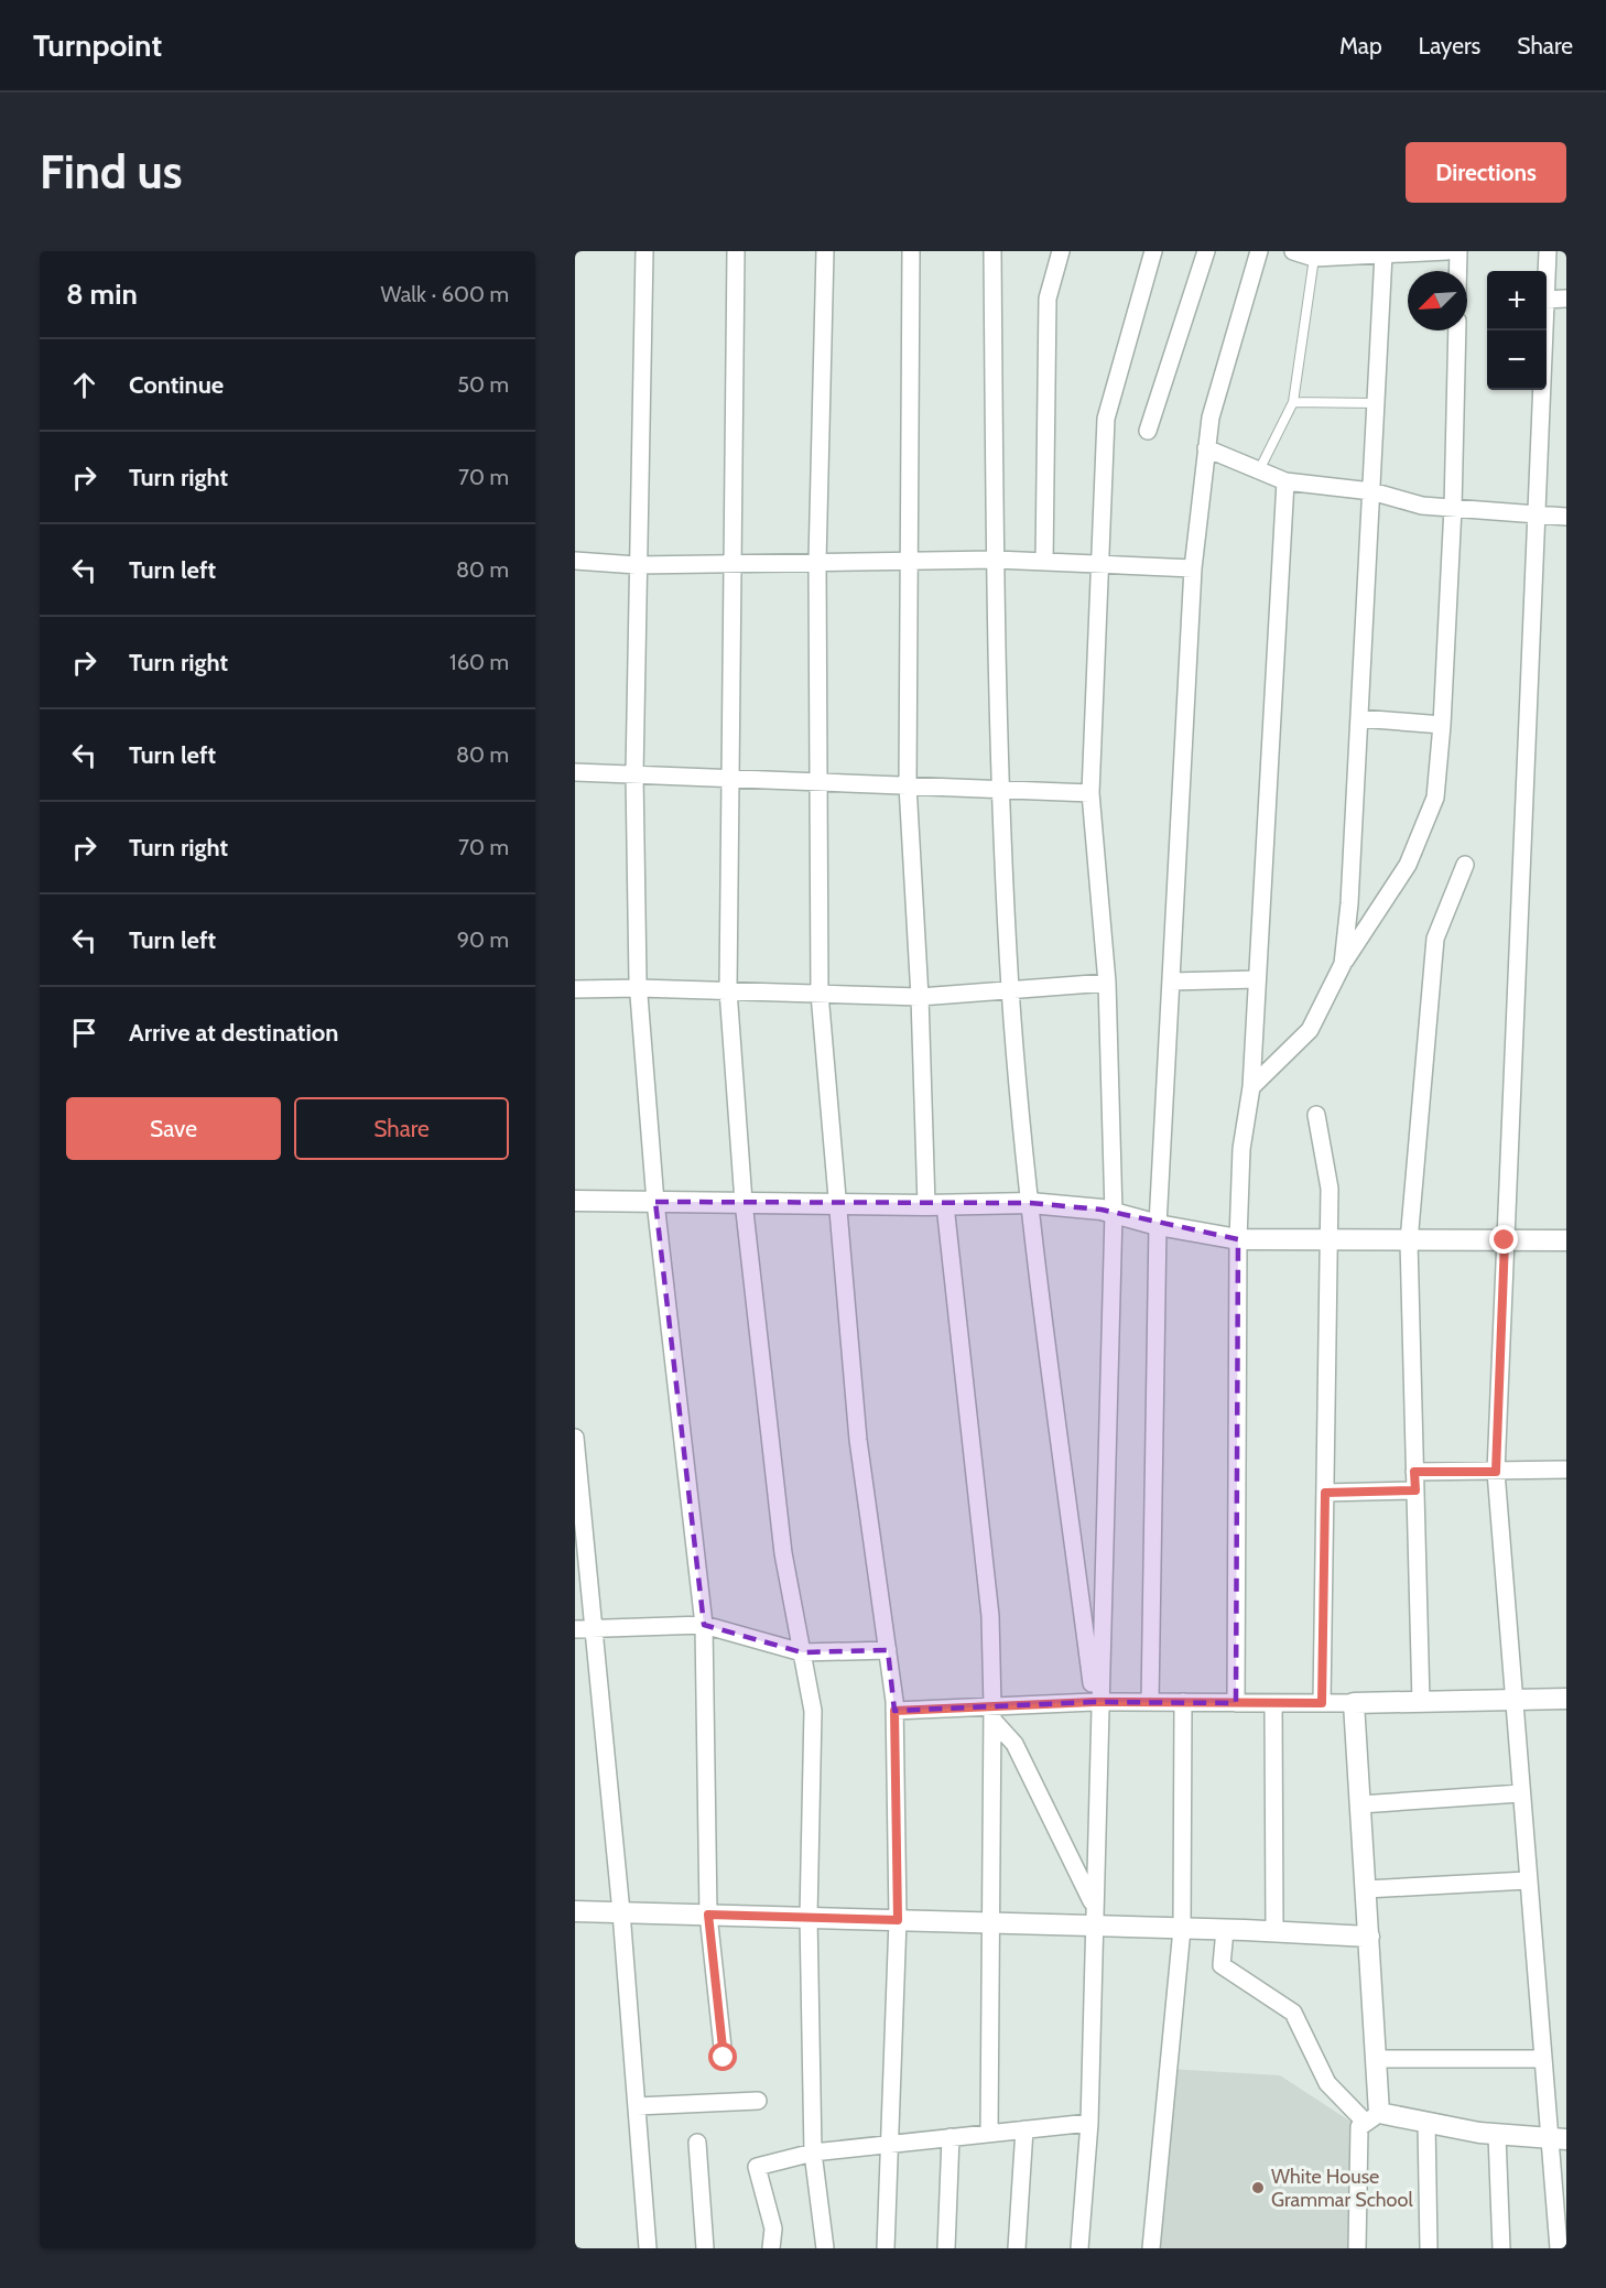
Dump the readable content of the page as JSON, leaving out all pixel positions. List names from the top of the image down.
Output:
{
  "places": ["White House Grammar School"],
  "north": "bottom left",
  "page": {
    "header": "Turnpoint",
    "nav": ["Map", "Layers", "Share"],
    "buttons": [
      "Directions",
      ["Save", "Share"]
    ],
    "title": "Find us",
    "heading": ["8 min", "Walk · 600 m"],
    "map_buttons": ["+", "−"],
    "list": [
      ["Continue", "50 m"],
      ["Turn right", "70 m"],
      ["Turn left", "80 m"],
      ["Turn right", "160 m"],
      ["Turn left", "80 m"],
      ["Turn right", "70 m"],
      ["Turn left", "90 m"],
      "Arrive at destination"
    ]
  }
}
